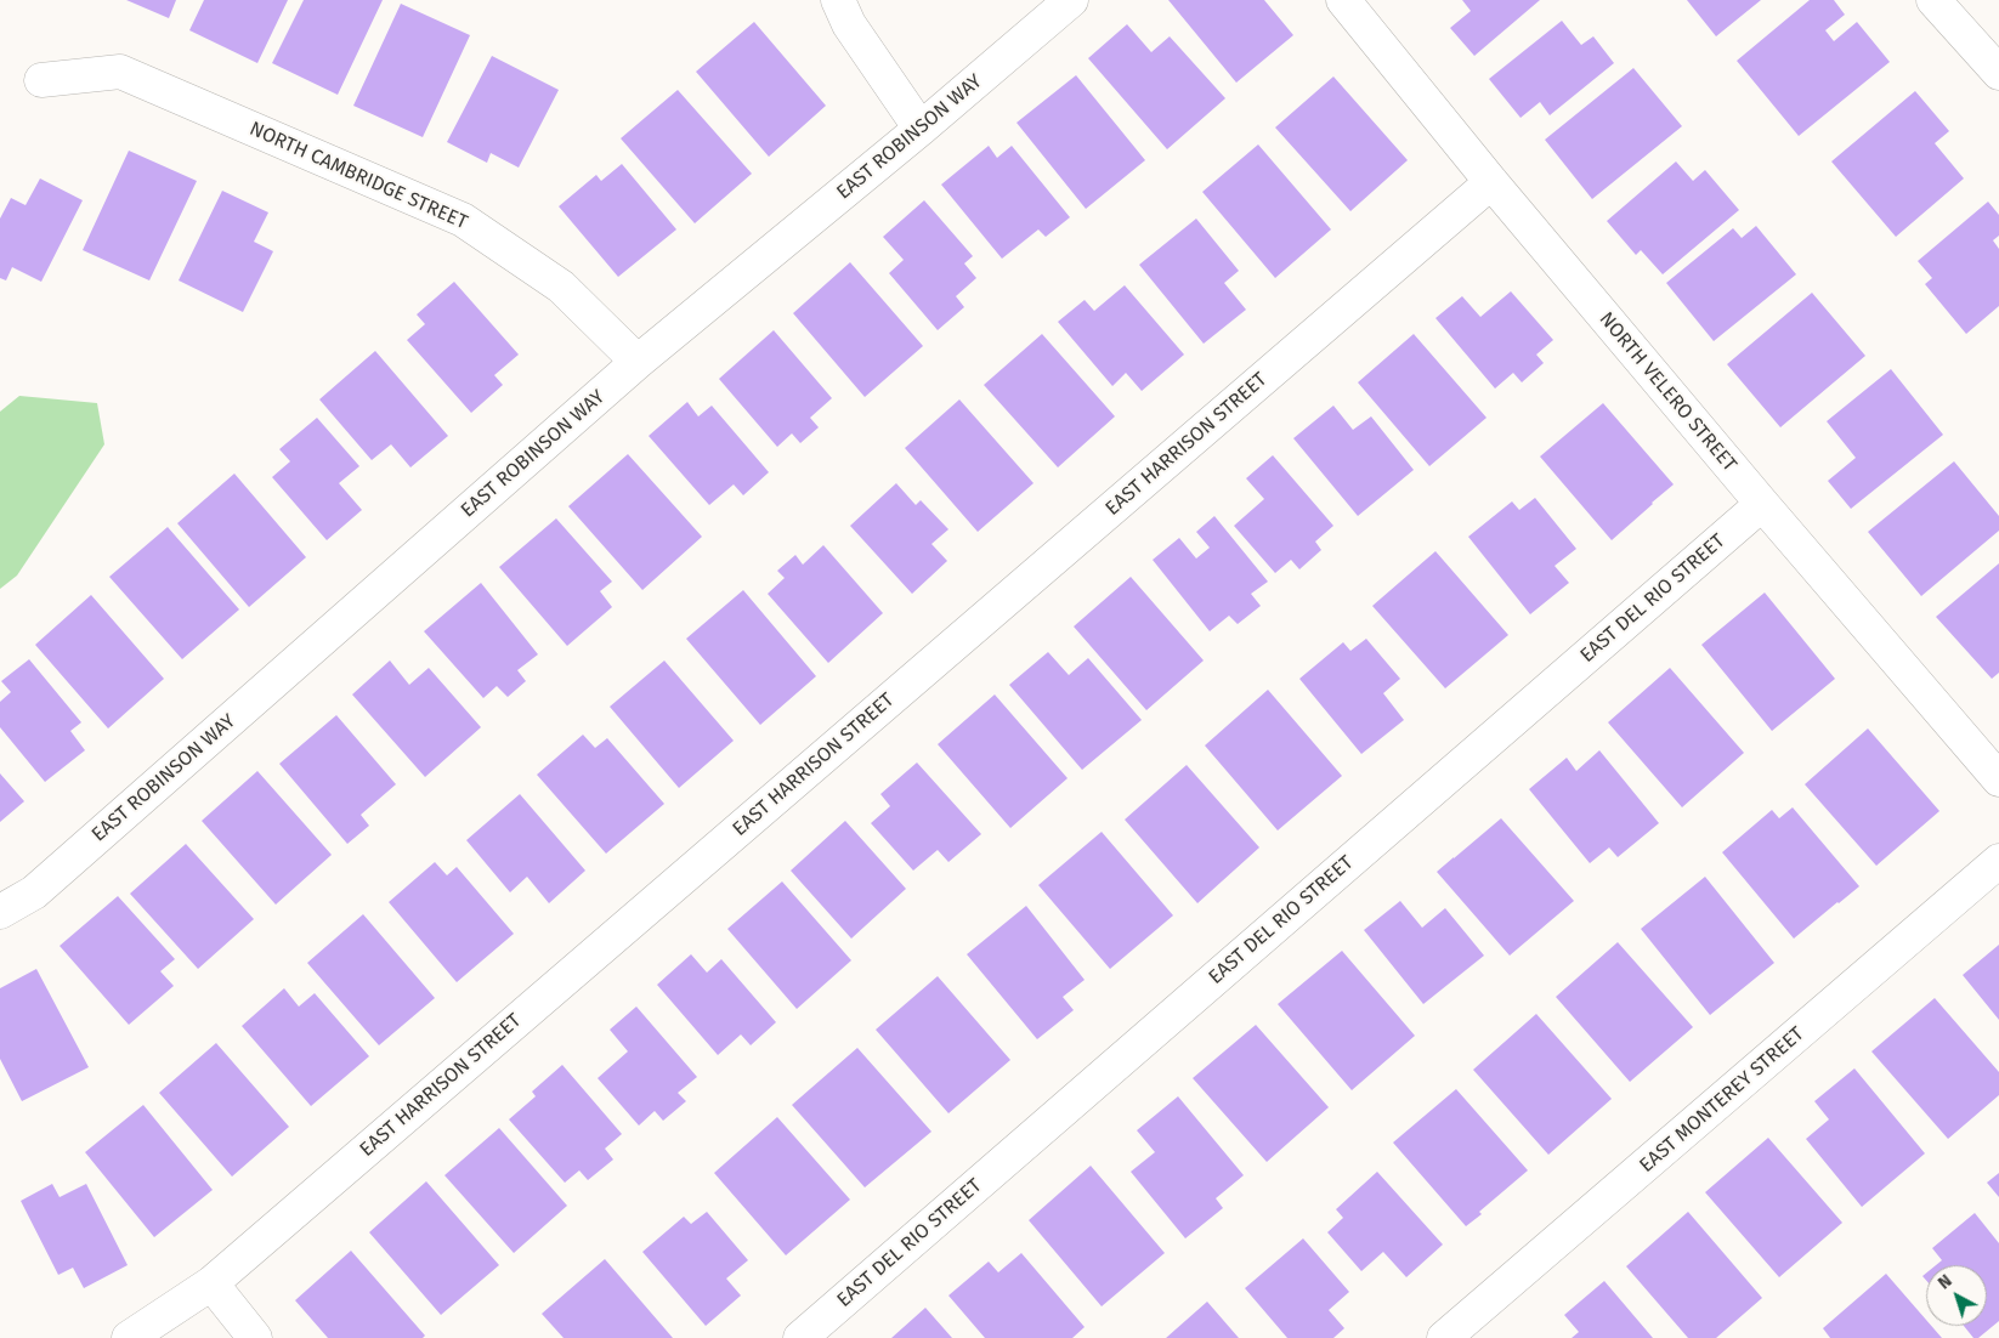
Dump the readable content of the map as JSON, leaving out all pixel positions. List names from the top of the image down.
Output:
{
  "streets": {
    "street": [
      "EAST ROBINSON WAY",
      "NORTH CAMBRIDGE STREET",
      "NORTH VELERO STREET",
      "EAST HARRISON STREET",
      "EAST DEL RIO STREET",
      "EAST MONTEREY STREET"
    ]
  },
  "crossings": [
    ["EAST ROBINSON WAY", "NORTH CAMBRIDGE STREET"],
    ["NORTH VELERO STREET", "EAST HARRISON STREET"],
    ["NORTH VELERO STREET", "EAST DEL RIO STREET"]
  ],
  "north": "top left"
}
